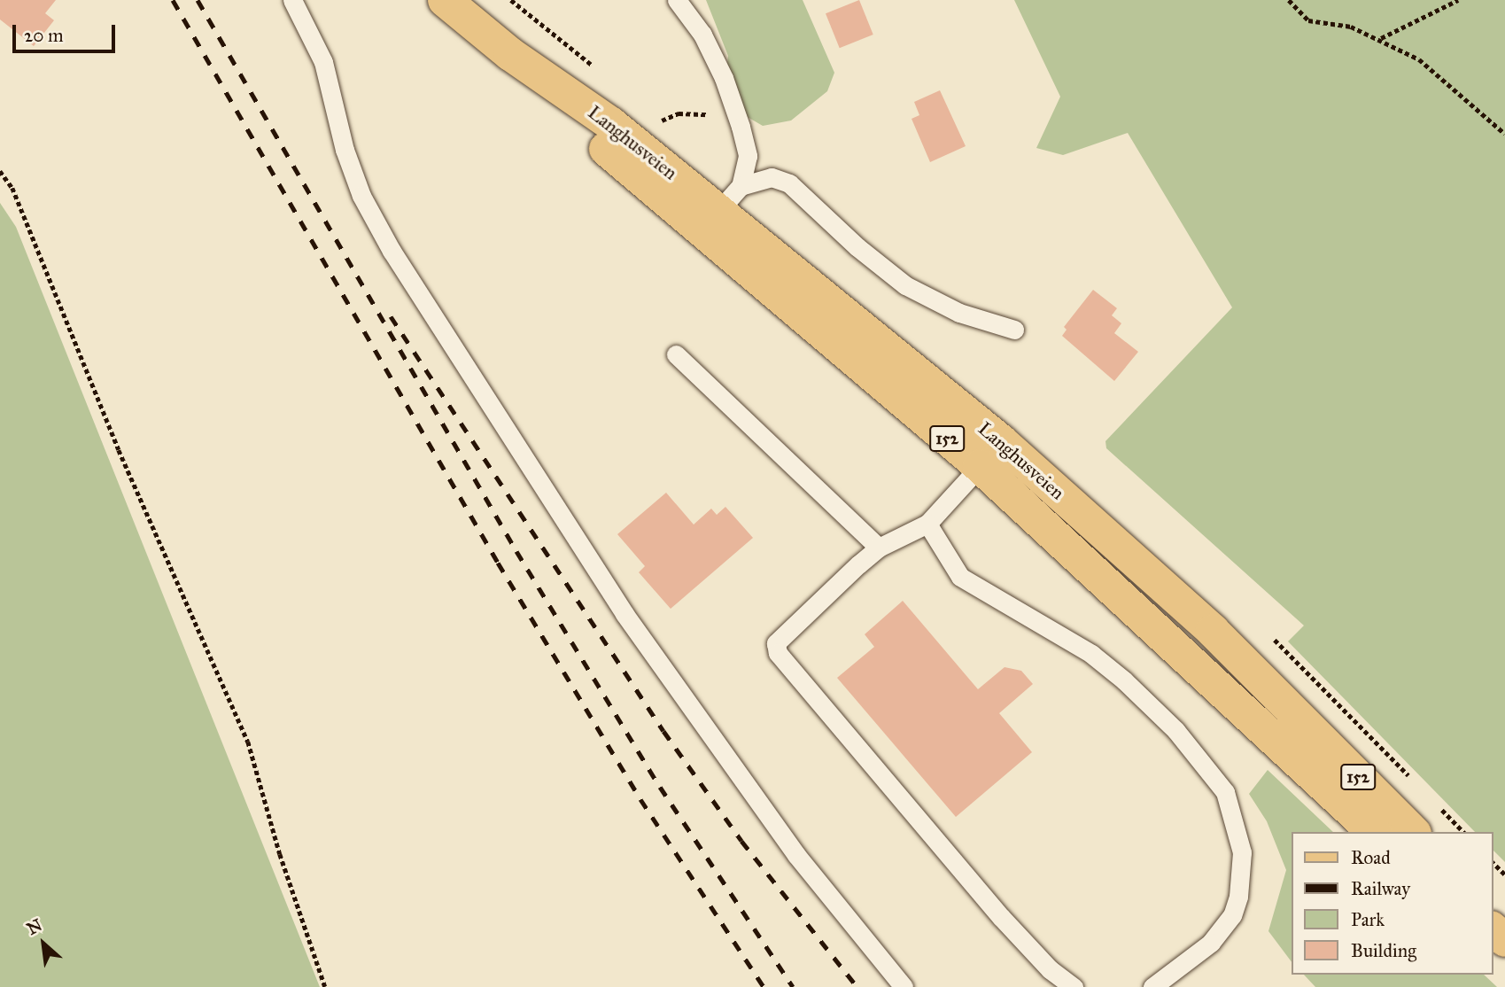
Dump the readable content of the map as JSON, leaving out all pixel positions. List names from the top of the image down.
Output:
{
  "streets": {
    "main road": ["Langhusveien", "152"]
  },
  "legend": [
    "Road",
    "Railway",
    "Park",
    "Building"
  ],
  "scale_bar": "20 m",
  "north": "top left"
}
